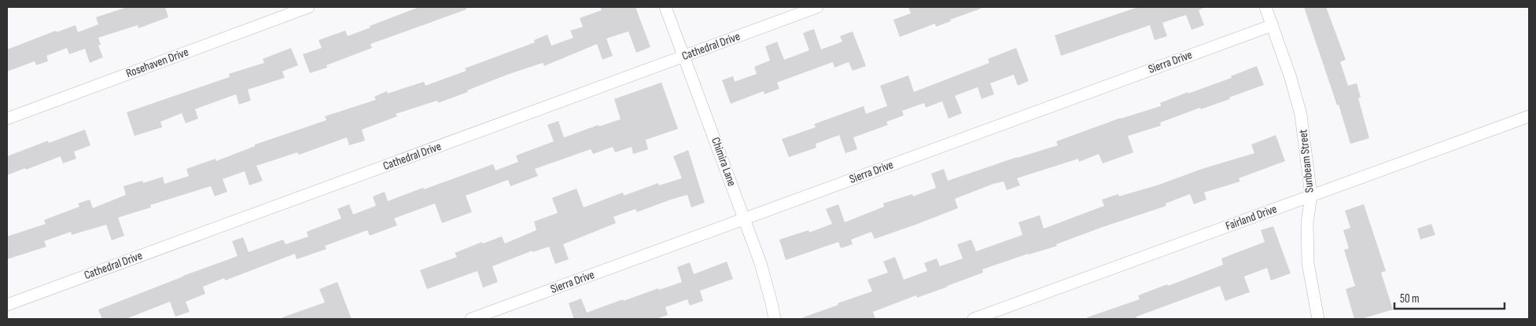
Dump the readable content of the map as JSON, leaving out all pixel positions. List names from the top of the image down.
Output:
{
  "streets": {
    "street": [
      "Cathedral Drive",
      "Sierra Drive",
      "Rosehaven Drive",
      "Sunbeam Street",
      "Chimira Lane",
      "Fairland Drive"
    ]
  },
  "crossings": [
    ["Cathedral Drive", "Chimira Lane"],
    ["Sierra Drive", "Sunbeam Street"],
    ["Sierra Drive", "Chimira Lane"],
    ["Sunbeam Street", "Fairland Drive"]
  ],
  "scale_bar": "50 m"
}
